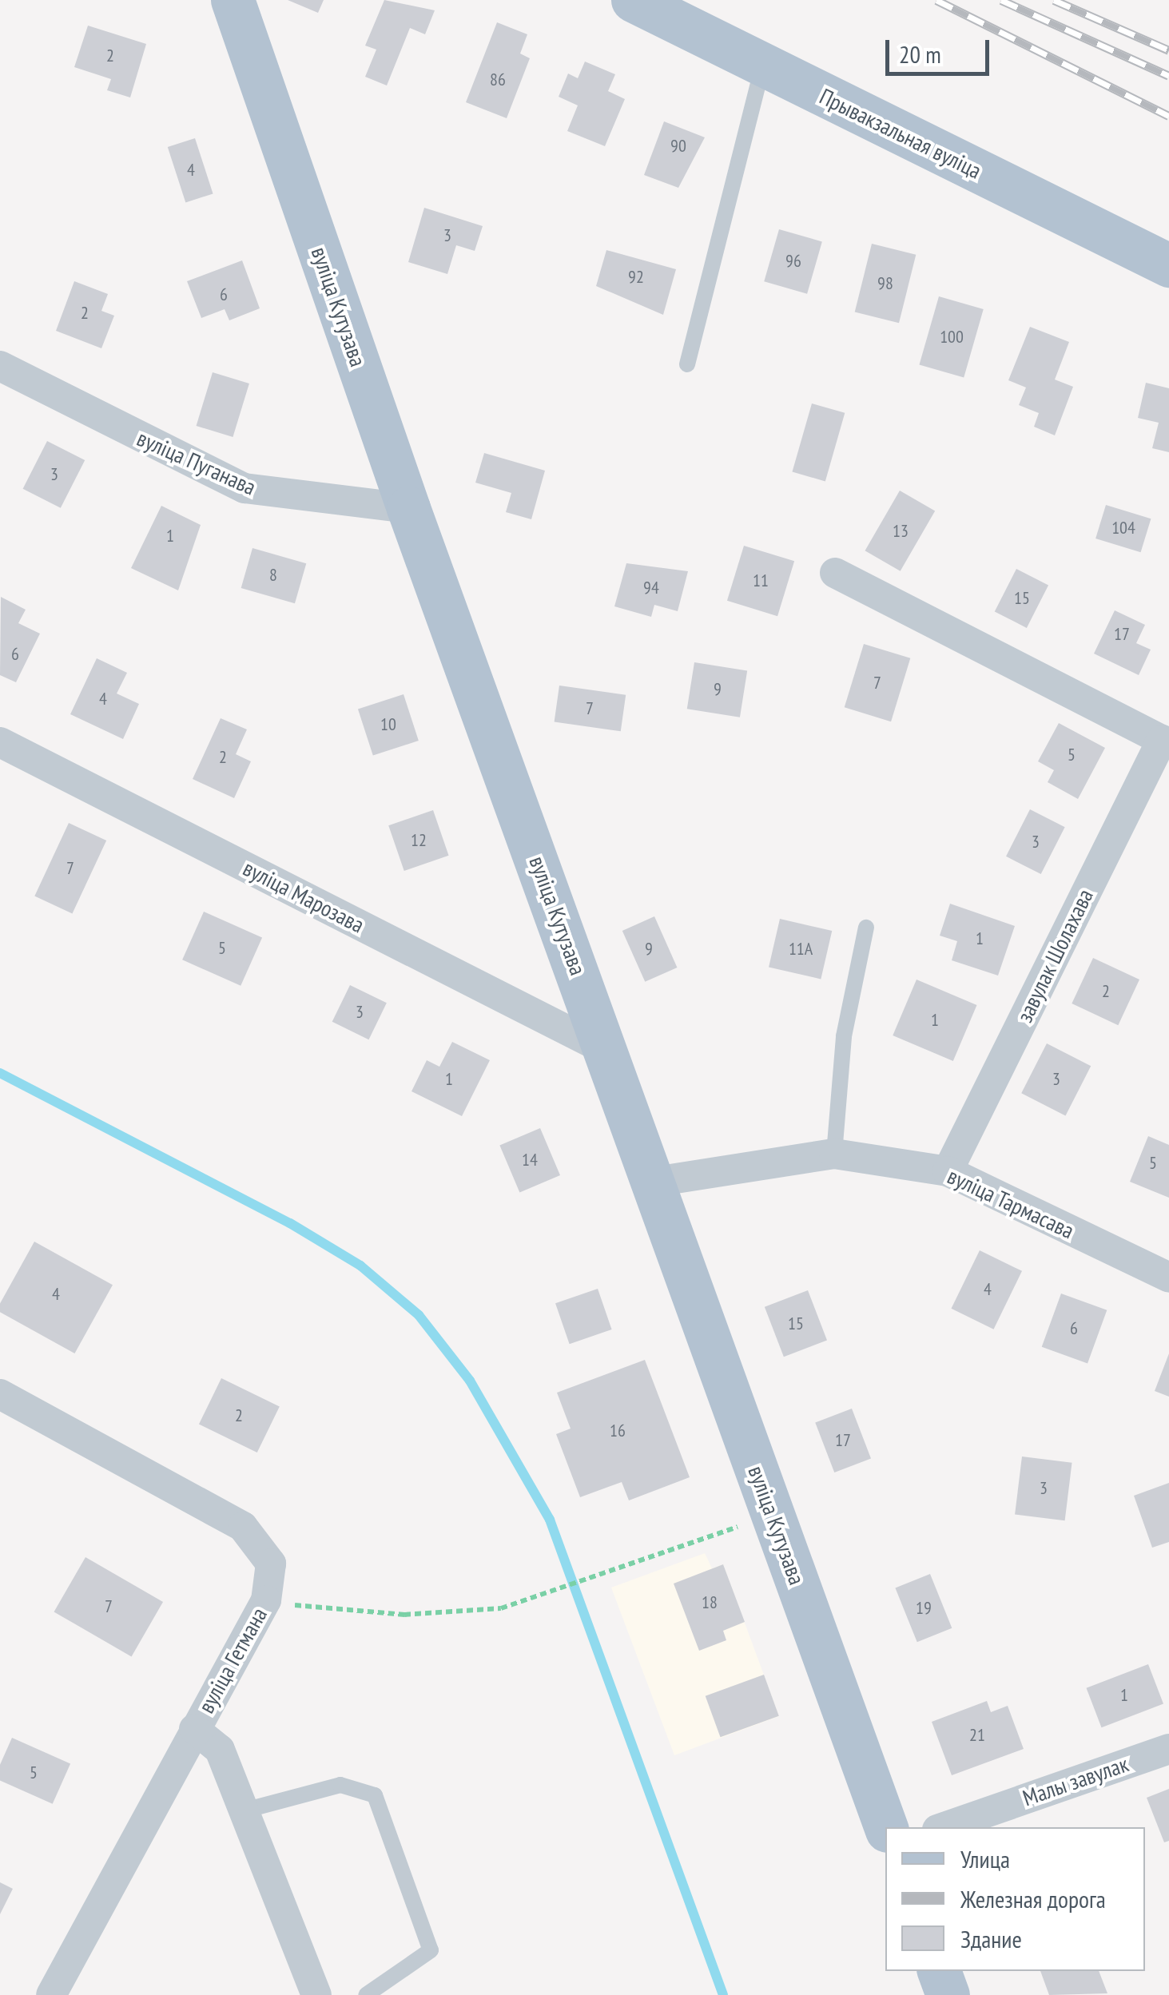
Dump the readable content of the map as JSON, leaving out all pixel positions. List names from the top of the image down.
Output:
{
  "streets": {
    "main road": ["Прывакзальная вуліца", "вуліца Кутузава"],
    "street": [
      "вуліца Пуганава",
      "вуліца Марозава",
      "завулак Шолахава",
      "вуліца Тармасава",
      "вуліца Гетмана",
      "Малы завулак"
    ]
  },
  "crossings": [
    ["вуліца Кутузава", "вуліца Пуганава"],
    ["вуліца Кутузава", "вуліца Марозава"],
    ["вуліца Кутузава", "вуліца Тармасава"],
    ["завулак Шолахава", "вуліца Тармасава"]
  ],
  "house_numbers": [
    "2",
    "86",
    "90",
    "4",
    "3",
    "96",
    "92",
    "98",
    "6",
    "2",
    "100",
    "3",
    "104",
    "13",
    "1",
    "8",
    "11",
    "94",
    "15",
    "17",
    "6",
    "7",
    "9",
    "4",
    "7",
    "10",
    "5",
    "2",
    "12",
    "3",
    "7",
    "1",
    "5",
    "9",
    "11А",
    "2",
    "3",
    "1",
    "1",
    "3",
    "14",
    "5",
    "4",
    "4",
    "15",
    "6",
    "2",
    "16",
    "17",
    "3",
    "18",
    "7",
    "19",
    "1",
    "21",
    "5"
  ],
  "legend": ["Улица", "Железная дорога", "Здание"],
  "scale_bar": "20 m"
}
